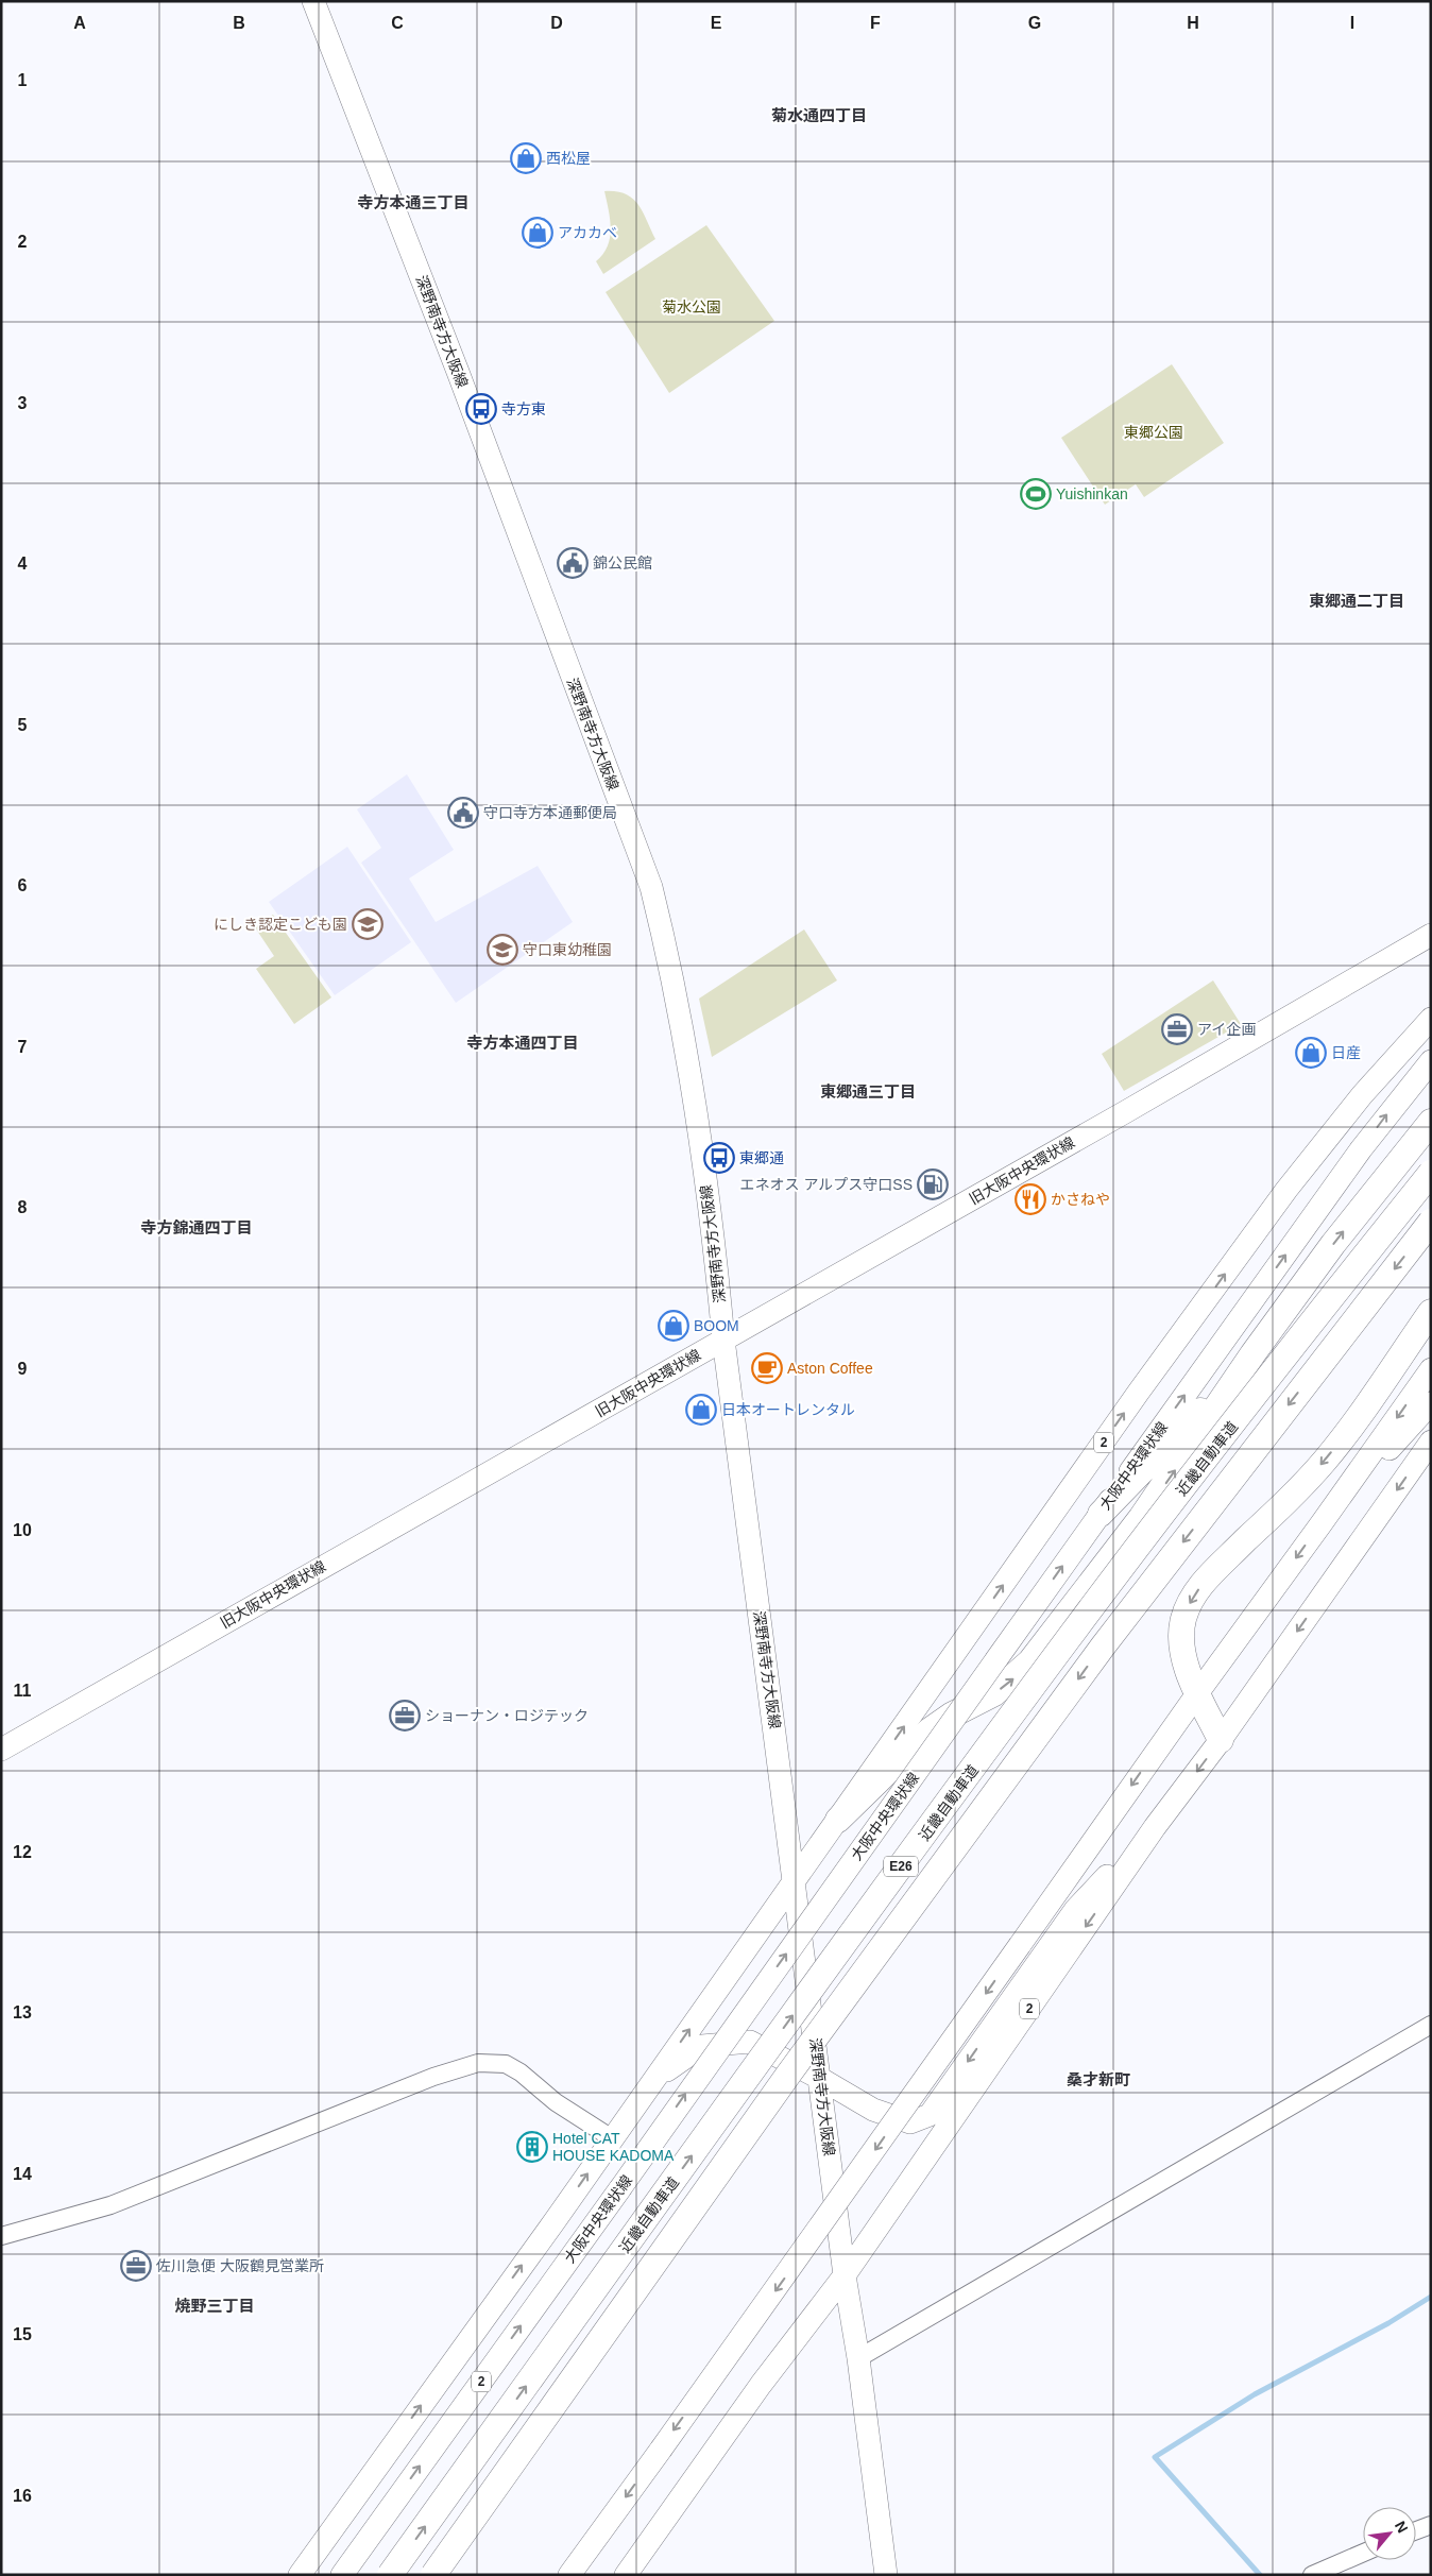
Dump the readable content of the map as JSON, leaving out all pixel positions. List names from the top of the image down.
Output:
{
  "streets": {
    "highway": ["2", "近畿自動車道", "E26"],
    "main road": ["深野南寺方大阪線", "旧大阪中央環状線", "大阪中央環状線"]
  },
  "crossings": [
    ["深野南寺方大阪線", "旧大阪中央環状線"],
    ["深野南寺方大阪線", "2"],
    ["2", "大阪中央環状線"]
  ],
  "districts": [
    "菊水通四丁目",
    "寺方本通三丁目",
    "東郷通二丁目",
    "寺方本通四丁目",
    "東郷通三丁目",
    "寺方錦通四丁目",
    "桑才新町",
    "焼野三丁目"
  ],
  "parks": ["菊水公園", "東郷公園"],
  "places": {
    "shop": [
      "西松屋",
      "アカカベ",
      "日産",
      "BOOM",
      "日本オートレンタル"
    ],
    "bus stop": ["寺方東", "東郷通"],
    "sports": ["Yuishinkan"],
    "public building": ["錦公民館", "守口寺方本通郵便局"],
    "school or university": ["にしき認定こども園", "守口東幼稚園"],
    "office": ["アイ企画", "ショーナン・ロジテック", "佐川急便 大阪鶴見営業所"],
    "fuel station": ["エネオス アルプス守口SS"],
    "restaurant": ["かさねや"],
    "cafe": ["Aston Coffee"],
    "building": ["Hotel CAT HOUSE KADOMA"]
  },
  "north": "top right",
  "grid": {
    "columns": [
      "A",
      "B",
      "C",
      "D",
      "E",
      "F",
      "G",
      "H",
      "I"
    ],
    "rows": [
      "1",
      "2",
      "3",
      "4",
      "5",
      "6",
      "7",
      "8",
      "9",
      "10",
      "11",
      "12",
      "13",
      "14",
      "15",
      "16"
    ]
  }
}
